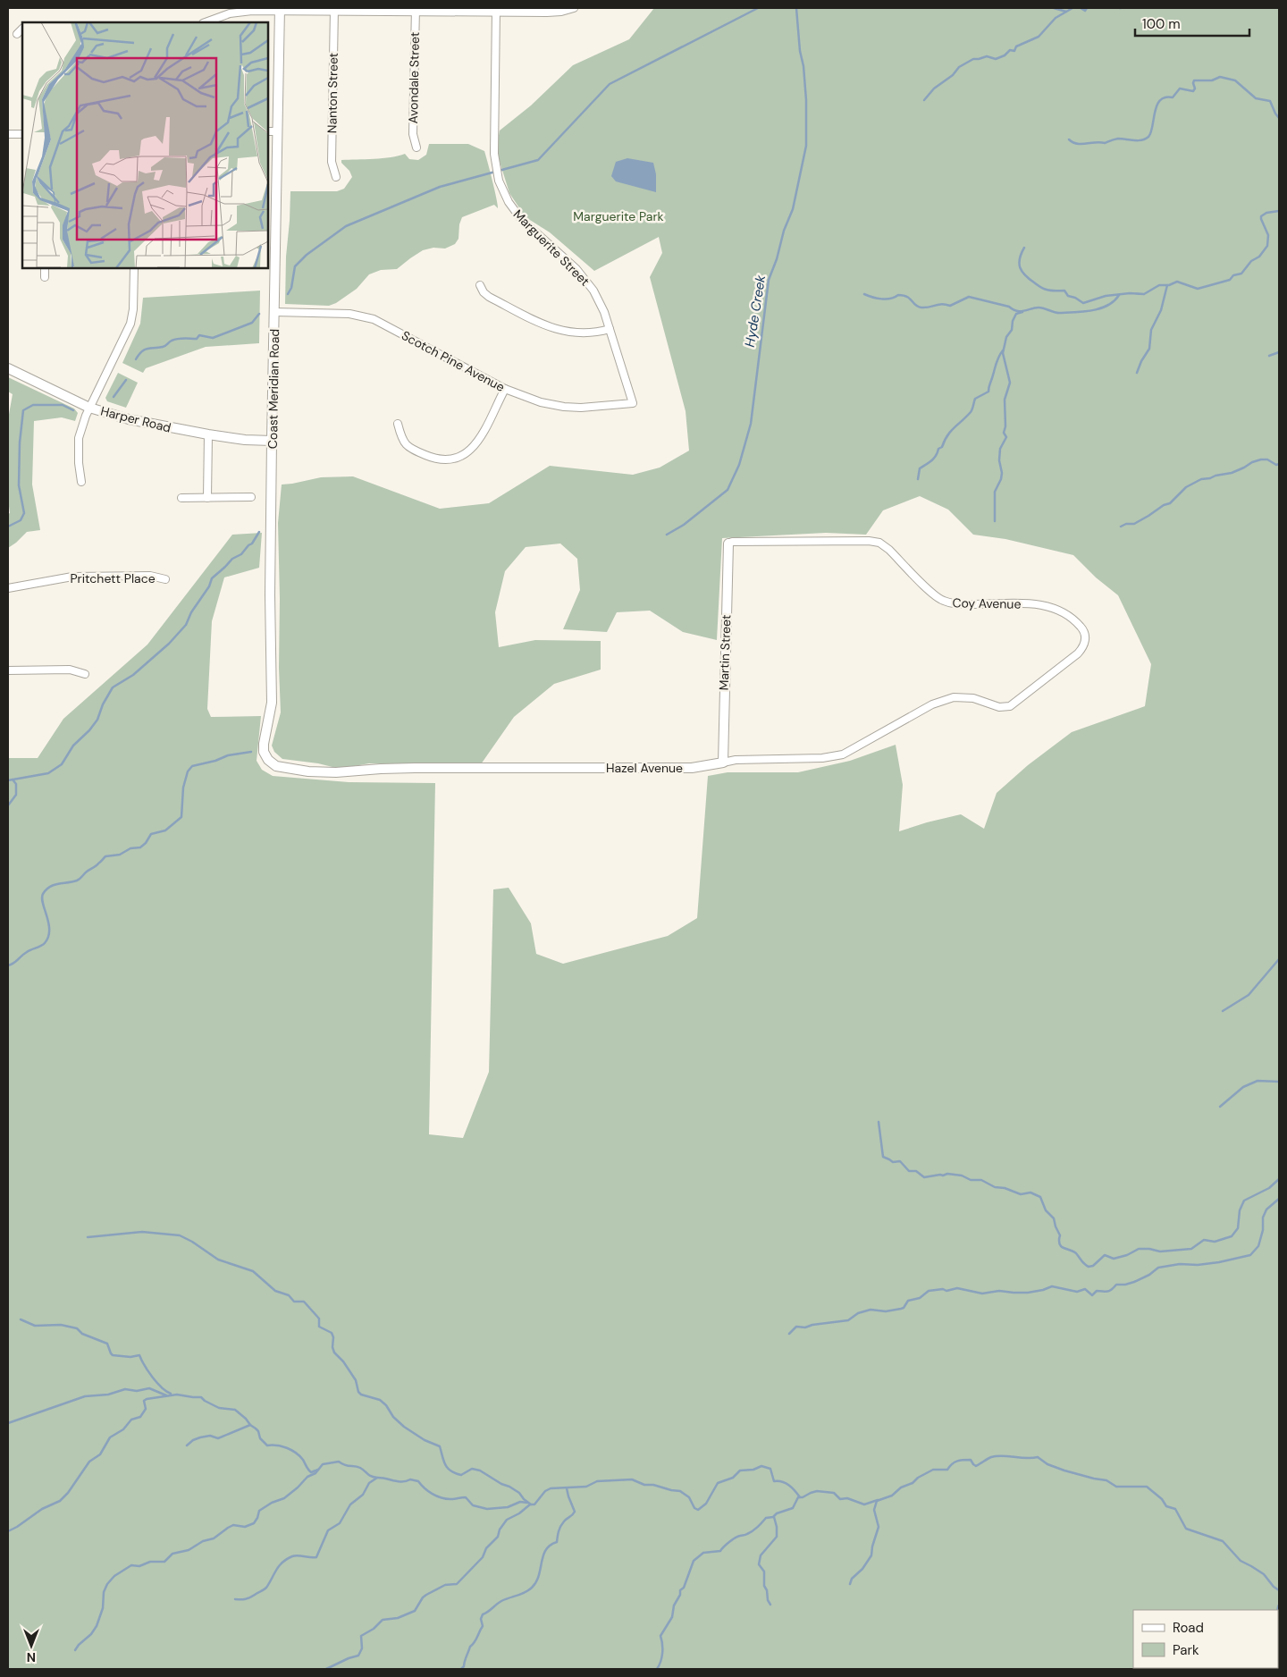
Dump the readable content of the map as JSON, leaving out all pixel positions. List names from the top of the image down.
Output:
{
  "streets": {
    "street": [
      "Avondale Street",
      "Nanton Street",
      "Marguerite Street",
      "Scotch Pine Avenue",
      "Coast Meridian Road",
      "Harper Road",
      "Pritchett Place",
      "Coy Avenue",
      "Martin Street",
      "Hazel Avenue"
    ]
  },
  "crossings": [
    ["Marguerite Street", "Scotch Pine Avenue"],
    ["Scotch Pine Avenue", "Coast Meridian Road"],
    ["Coast Meridian Road", "Harper Road"],
    ["Coast Meridian Road", "Hazel Avenue"],
    ["Coy Avenue", "Martin Street"],
    ["Coy Avenue", "Hazel Avenue"],
    ["Martin Street", "Hazel Avenue"]
  ],
  "water": ["Hyde Creek"],
  "parks": ["Marguerite Park"],
  "legend": ["Road", "Park"],
  "scale_bar": "100 m",
  "north": "bottom"
}
